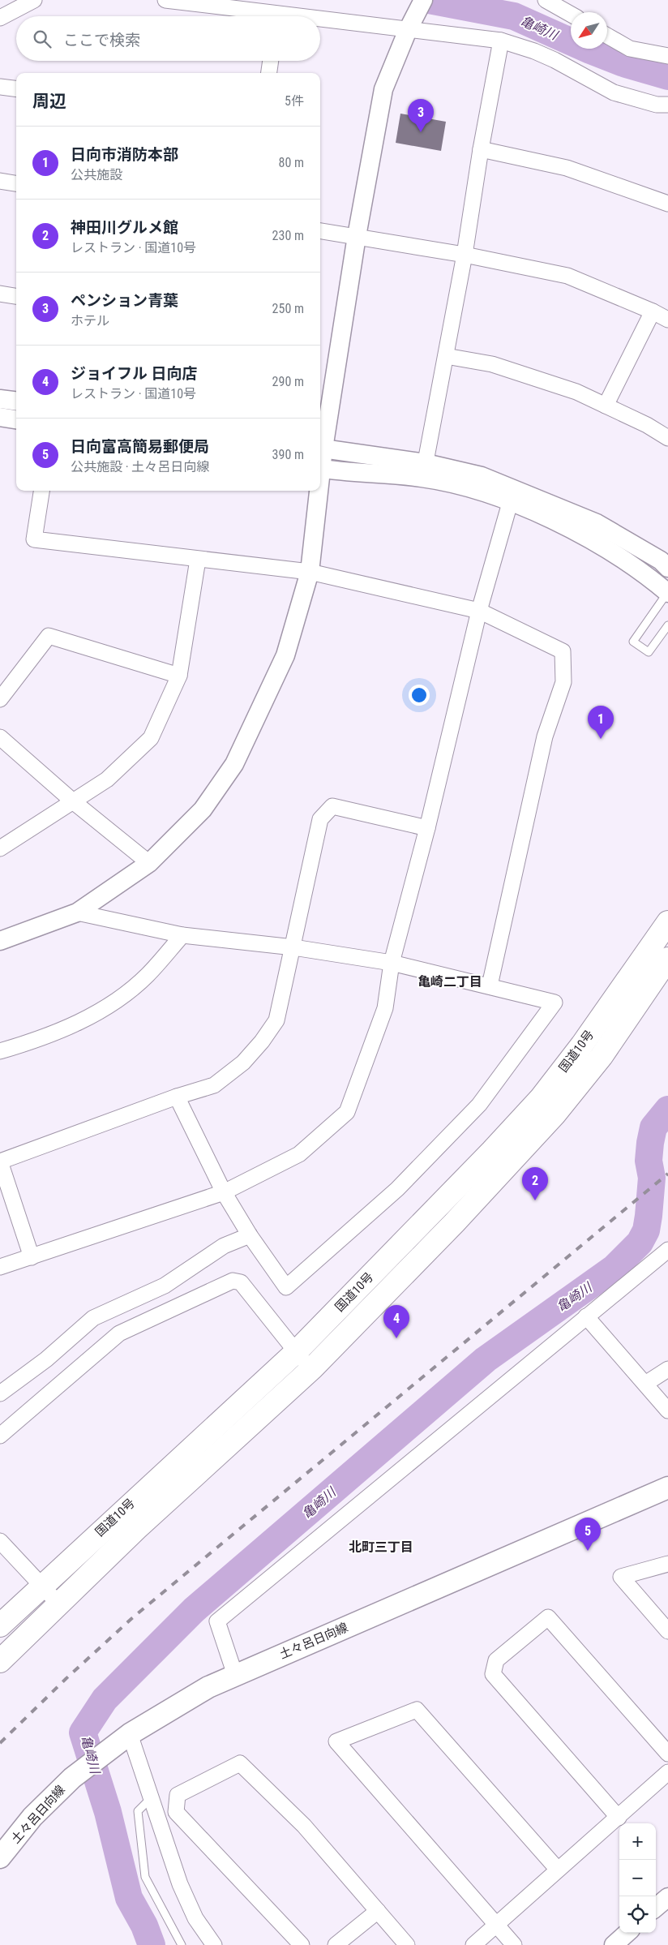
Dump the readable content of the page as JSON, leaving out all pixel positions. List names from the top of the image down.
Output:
{
  "streets": {
    "highway": ["国道10号"],
    "main road": ["土々呂日向線"]
  },
  "districts": ["亀崎二丁目", "北町三丁目"],
  "water": ["亀崎川"],
  "north": "bottom left",
  "page": {
    "search": "ここで検索",
    "heading": ["周辺", "5件"],
    "pins": [
      "3",
      "1",
      "2",
      "4",
      "5"
    ],
    "list": [
      {
        "mark": "1",
        "name": "日向市消防本部",
        "note": "公共施設",
        "value": "80 m"
      },
      {
        "mark": "2",
        "name": "神田川グルメ館",
        "note": "レストラン · 国道10号",
        "value": "230 m"
      },
      {
        "mark": "3",
        "name": "ペンション青葉",
        "note": "ホテル",
        "value": "250 m"
      },
      {
        "mark": "4",
        "name": "ジョイフル 日向店",
        "note": "レストラン · 国道10号",
        "value": "290 m"
      },
      {
        "mark": "5",
        "name": "日向富高簡易郵便局",
        "note": "公共施設 · 土々呂日向線",
        "value": "390 m"
      }
    ],
    "map_buttons": ["+", "−"]
  }
}
